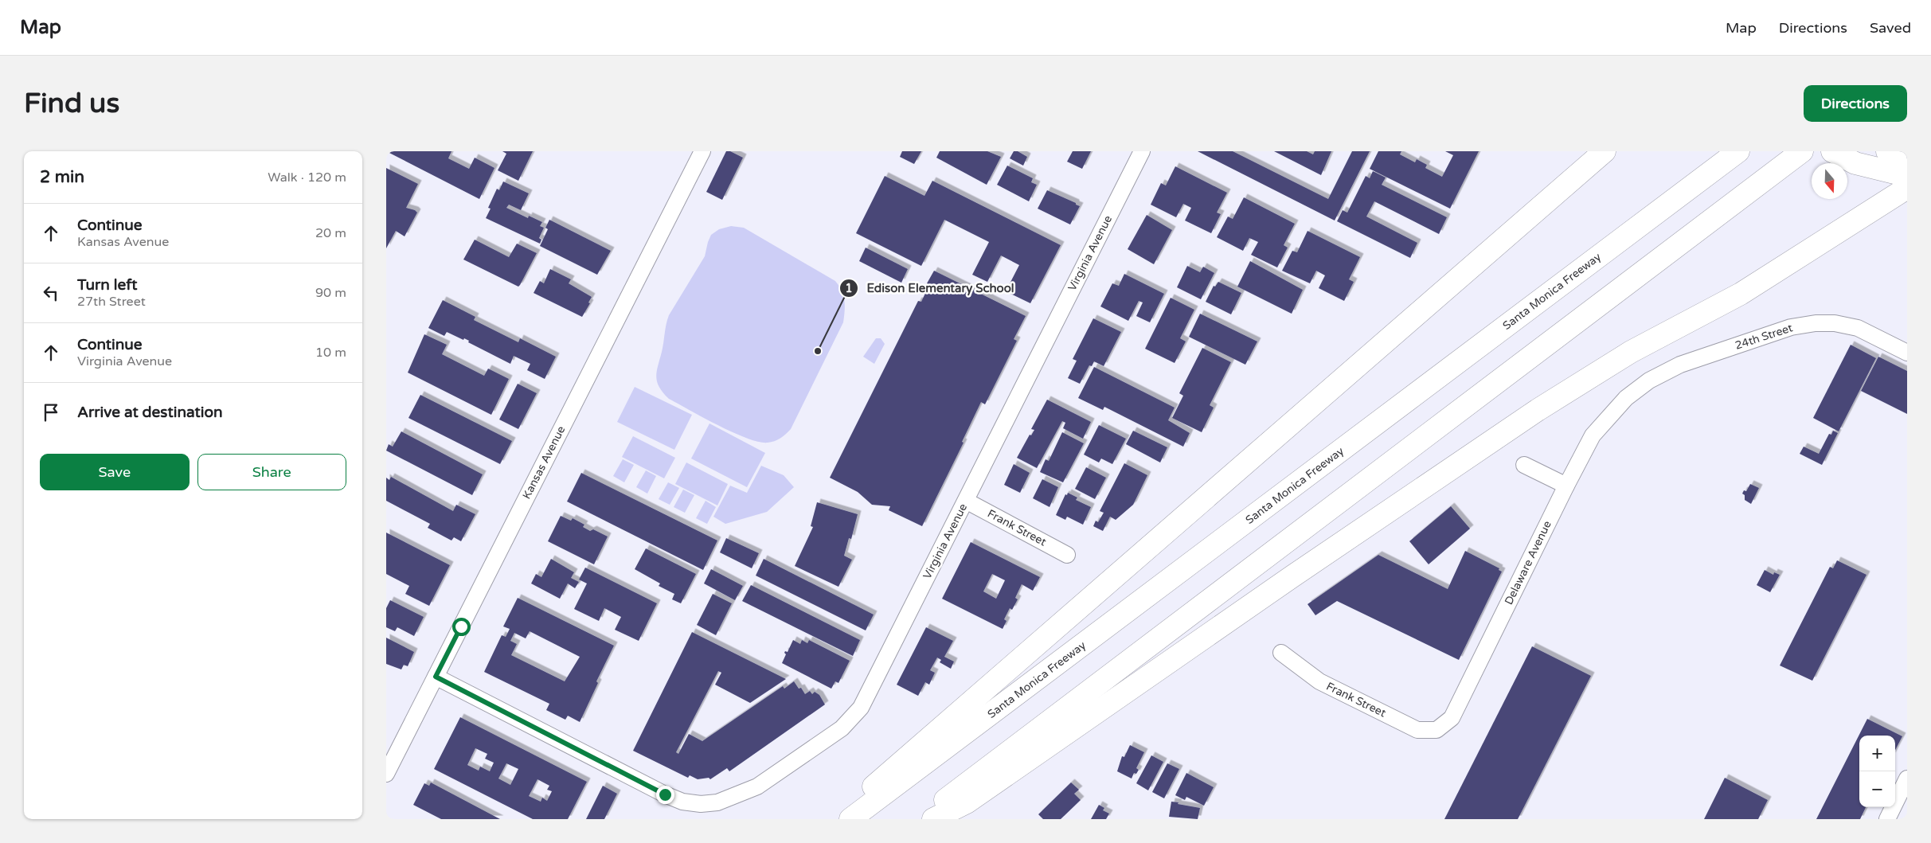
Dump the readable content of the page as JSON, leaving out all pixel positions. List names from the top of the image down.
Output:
{
  "streets": {
    "main road": ["Santa Monica Freeway"],
    "street": [
      "Virginia Avenue",
      "24th Street",
      "Kansas Avenue",
      "Frank Street",
      "Delaware Avenue"
    ]
  },
  "crossings": [
    ["Virginia Avenue", "Kansas Avenue"],
    ["Virginia Avenue", "Frank Street"],
    ["24th Street", "Delaware Avenue"],
    ["Frank Street", "Delaware Avenue"]
  ],
  "places": ["Edison Elementary School"],
  "north": "bottom",
  "page": {
    "header": "Map",
    "nav": ["Map", "Directions", "Saved"],
    "buttons": [
      "Directions",
      ["Save", "Share"]
    ],
    "title": "Find us",
    "heading": ["2 min", "Walk · 120 m"],
    "list": [
      ["Continue", "Kansas Avenue", "20 m"],
      ["Turn left", "27th Street", "90 m"],
      ["Continue", "Virginia Avenue", "10 m"],
      "Arrive at destination"
    ],
    "map_buttons": ["+", "−"]
  }
}
